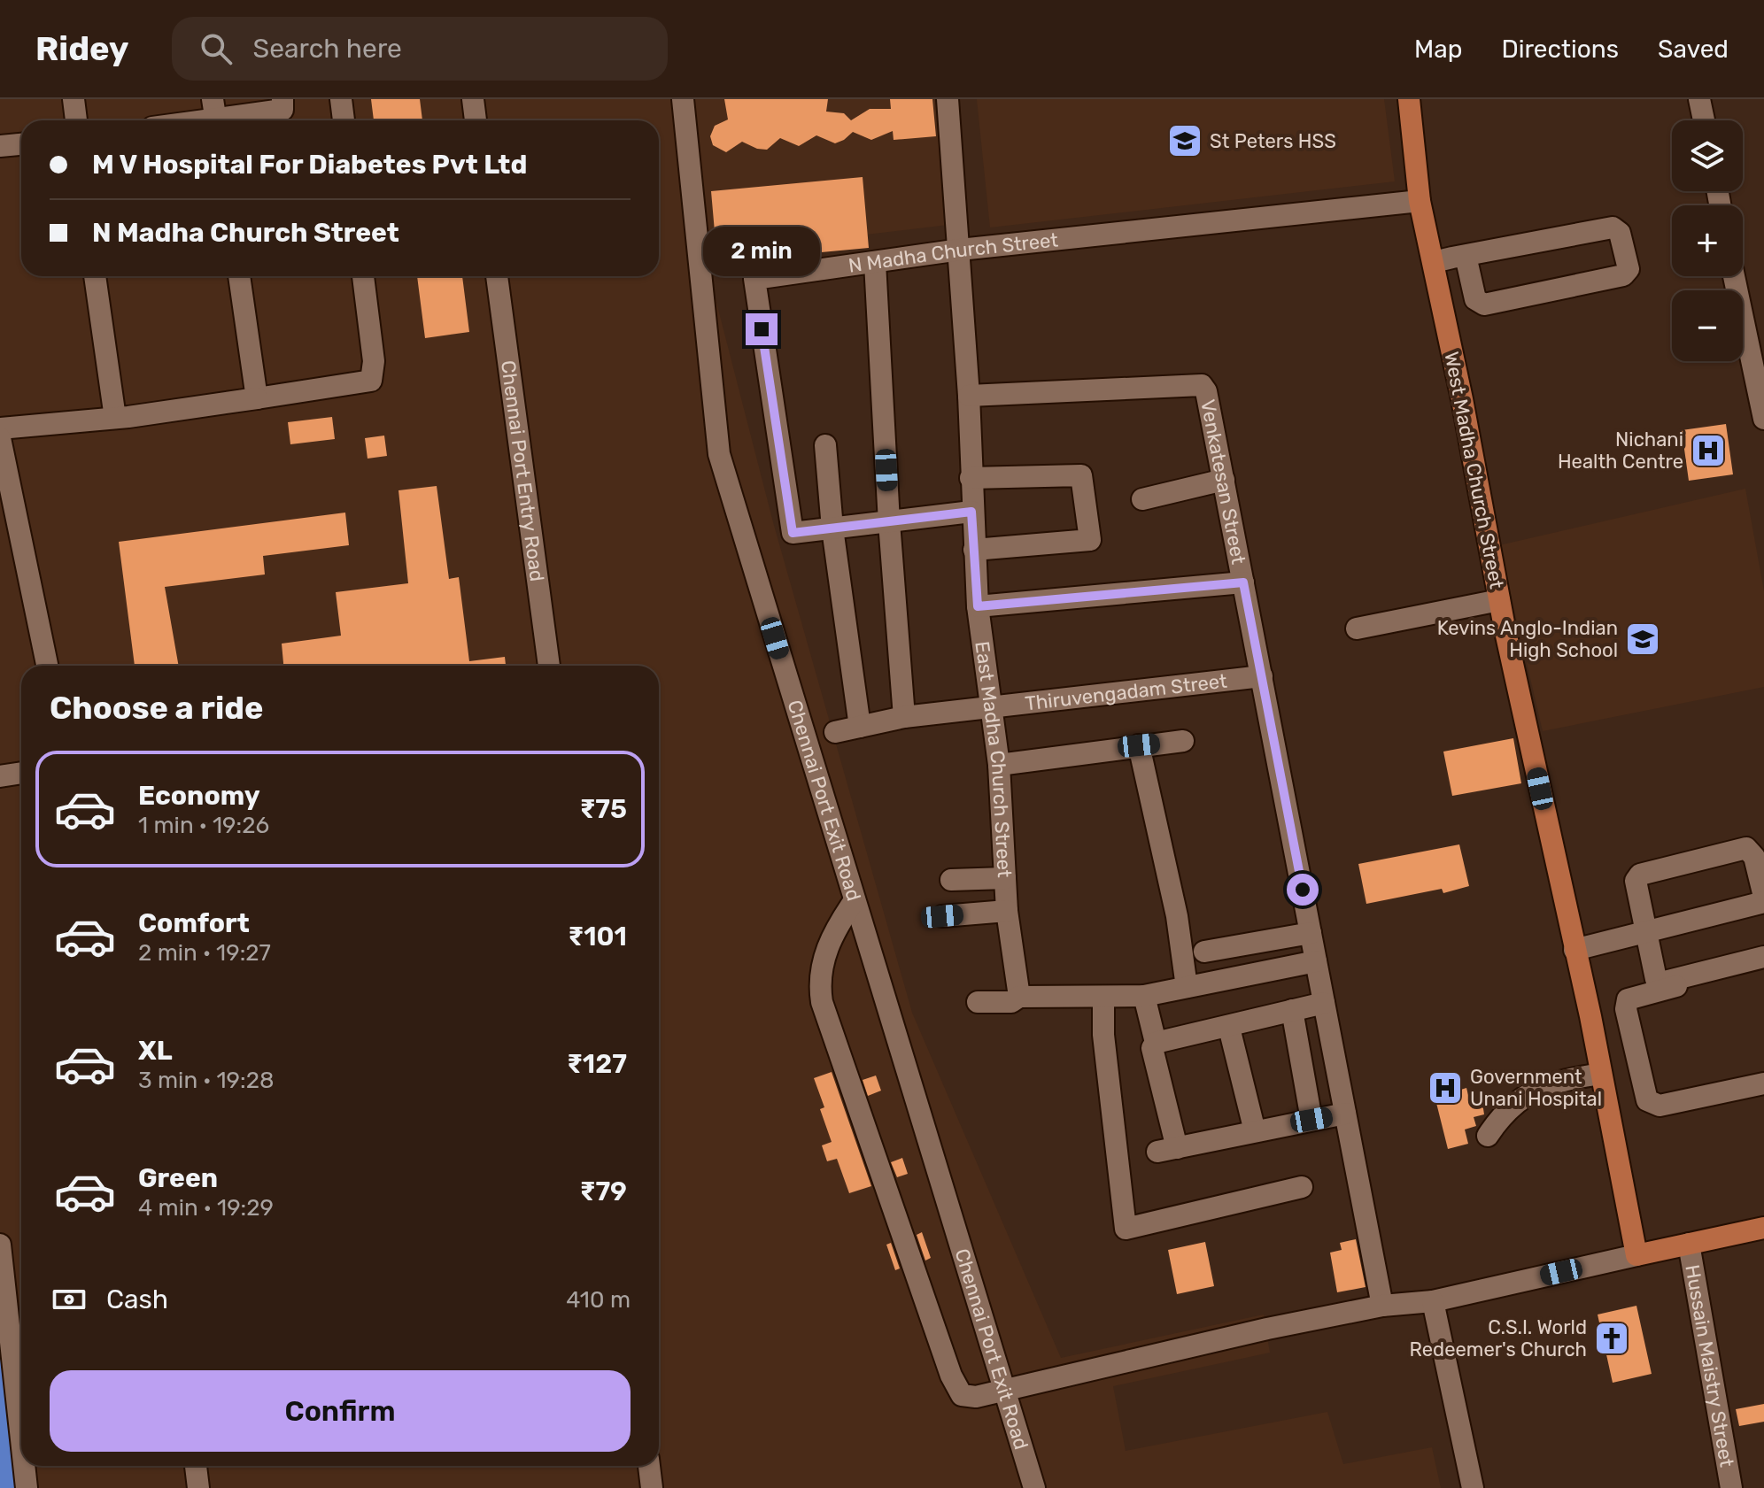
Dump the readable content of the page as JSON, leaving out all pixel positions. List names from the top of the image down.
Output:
{
  "streets": {
    "main road": ["West Madha Church Street"],
    "street": [
      "N Madha Church Street",
      "Chennai Port Entry Road",
      "Venkatesan Street",
      "Thiruvengadam Street",
      "East Madha Church Street",
      "Chennai Port Exit Road",
      "Hussain Maistry Street"
    ]
  },
  "crossings": [
    ["N Madha Church Street", "West Madha Church Street"],
    ["N Madha Church Street", "East Madha Church Street"],
    ["Venkatesan Street", "Thiruvengadam Street"],
    ["Venkatesan Street", "East Madha Church Street"],
    ["Thiruvengadam Street", "East Madha Church Street"]
  ],
  "places": {
    "school or university": ["St Peters HSS", "Kevins Anglo-Indian High School"],
    "hospital": ["Nichani Health Centre", "Government Unani Hospital"],
    "church": ["C.S.I. World Redeemer's Church"]
  },
  "page": {
    "header": "Ridey",
    "search": "Search here",
    "nav": ["Map", "Directions", "Saved"],
    "map_buttons": ["+", "−"],
    "banner": ["M V Hospital For Diabetes Pvt Ltd", "N Madha Church Street"],
    "bubble": "2 min",
    "heading": "Choose a ride",
    "list": [
      {
        "name": "Economy",
        "note": "1 min · 19:26",
        "value": "₹75"
      },
      {
        "name": "Comfort",
        "note": "2 min · 19:27",
        "value": "₹101"
      },
      {
        "name": "XL",
        "note": "3 min · 19:28",
        "value": "₹127"
      },
      {
        "name": "Green",
        "note": "4 min · 19:29",
        "value": "₹79"
      }
    ],
    "pay": ["Cash", "410 m"],
    "buttons": "Confirm"
  }
}
